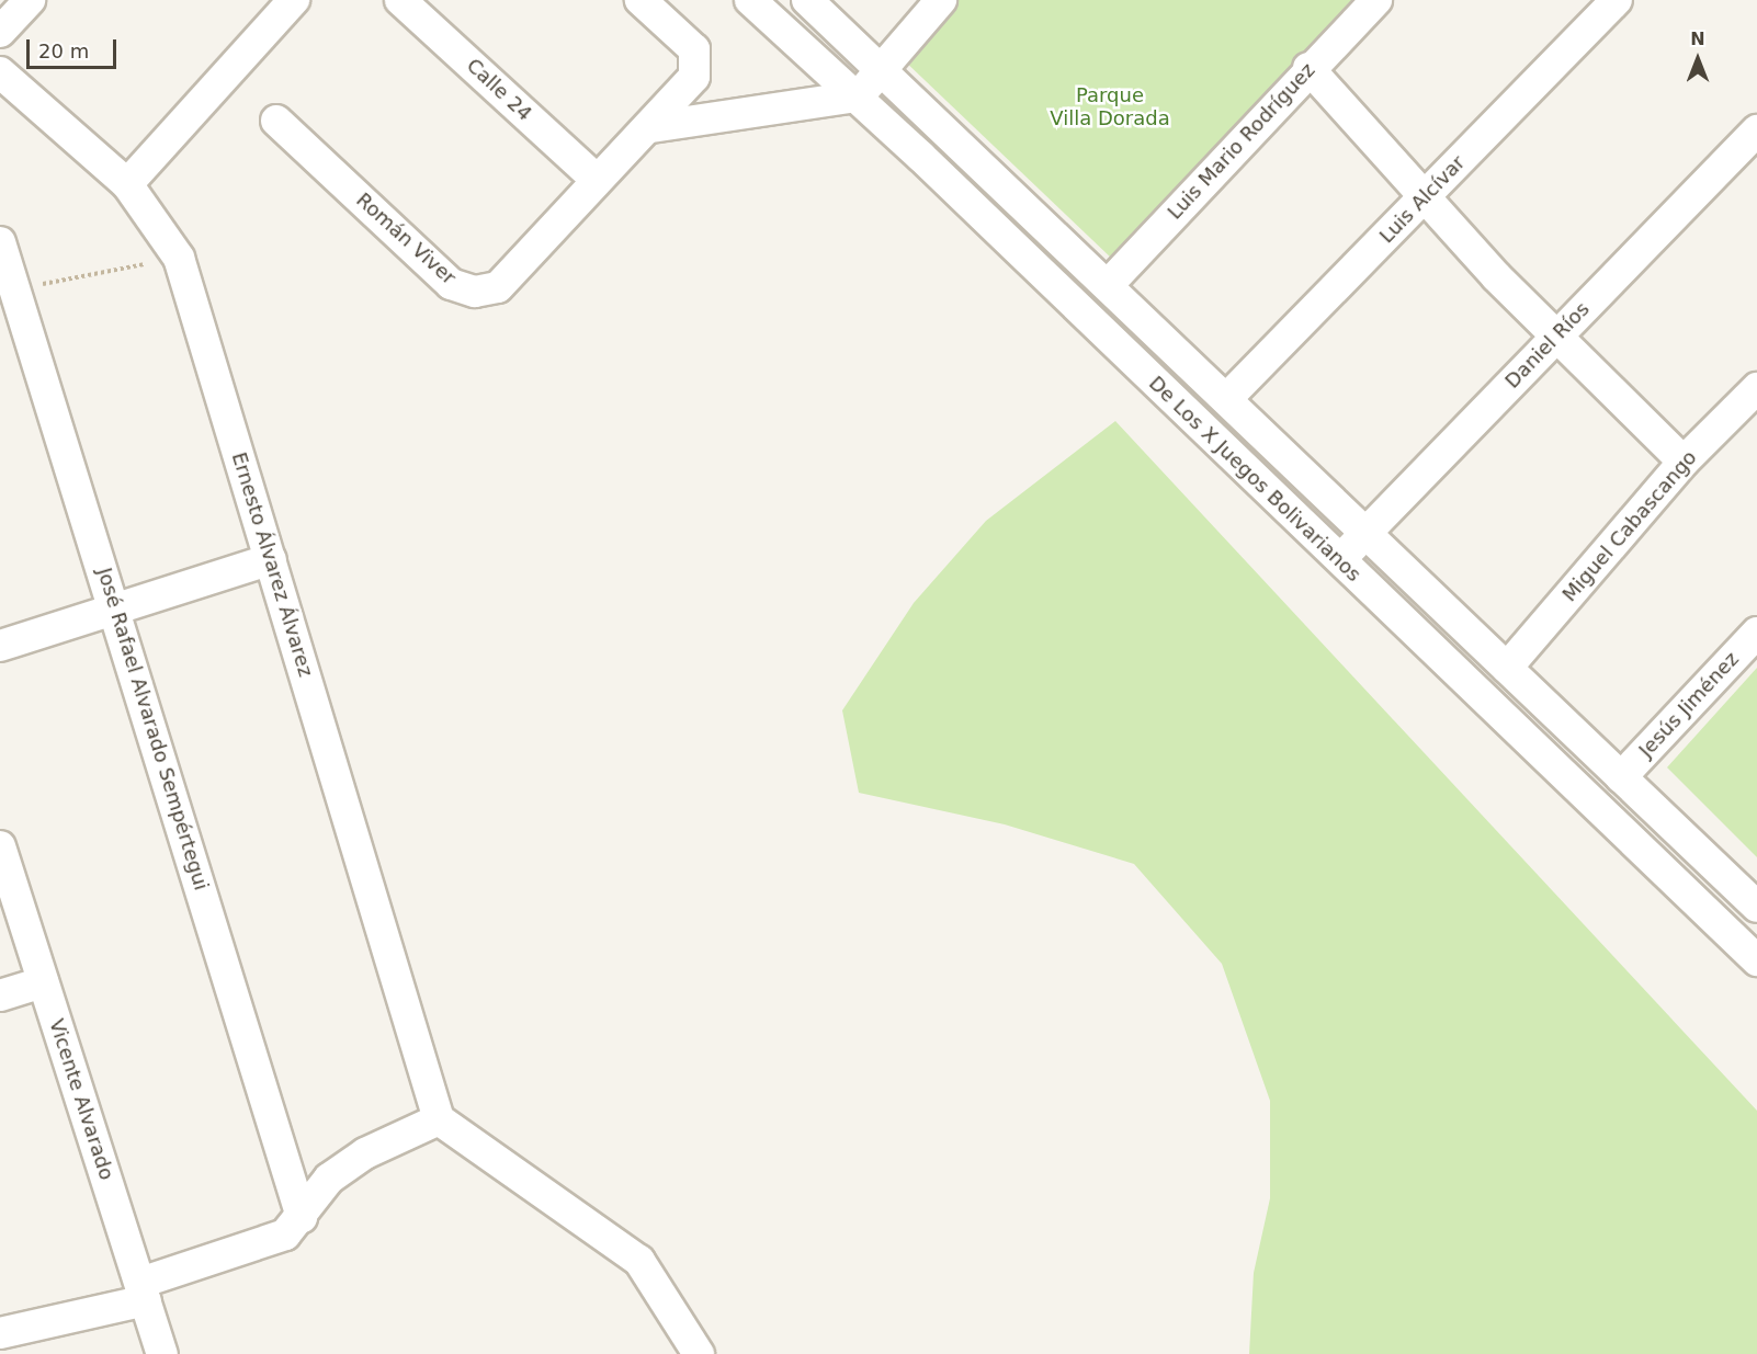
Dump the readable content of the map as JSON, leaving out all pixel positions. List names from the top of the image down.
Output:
{
  "streets": {
    "street": [
      "Calle 24",
      "Luis Mario Rodríguez",
      "Luis Alcívar",
      "Román Viver",
      "Daniel Ríos",
      "De Los X Juegos Bolivarianos",
      "Miguel Cabascango",
      "Ernesto Álvarez Álvarez",
      "Jesús Jiménez",
      "José Rafael Alvarado Sempértegui",
      "Vicente Alvarado"
    ]
  },
  "crossings": [
    ["Calle 24", "Román Viver"],
    ["Luis Mario Rodríguez", "De Los X Juegos Bolivarianos"],
    ["Luis Alcívar", "De Los X Juegos Bolivarianos"],
    ["Daniel Ríos", "De Los X Juegos Bolivarianos"],
    ["De Los X Juegos Bolivarianos", "Miguel Cabascango"],
    ["De Los X Juegos Bolivarianos", "Jesús Jiménez"]
  ],
  "parks": ["Parque Villa Dorada"],
  "scale_bar": "20 m",
  "north": "top"
}
